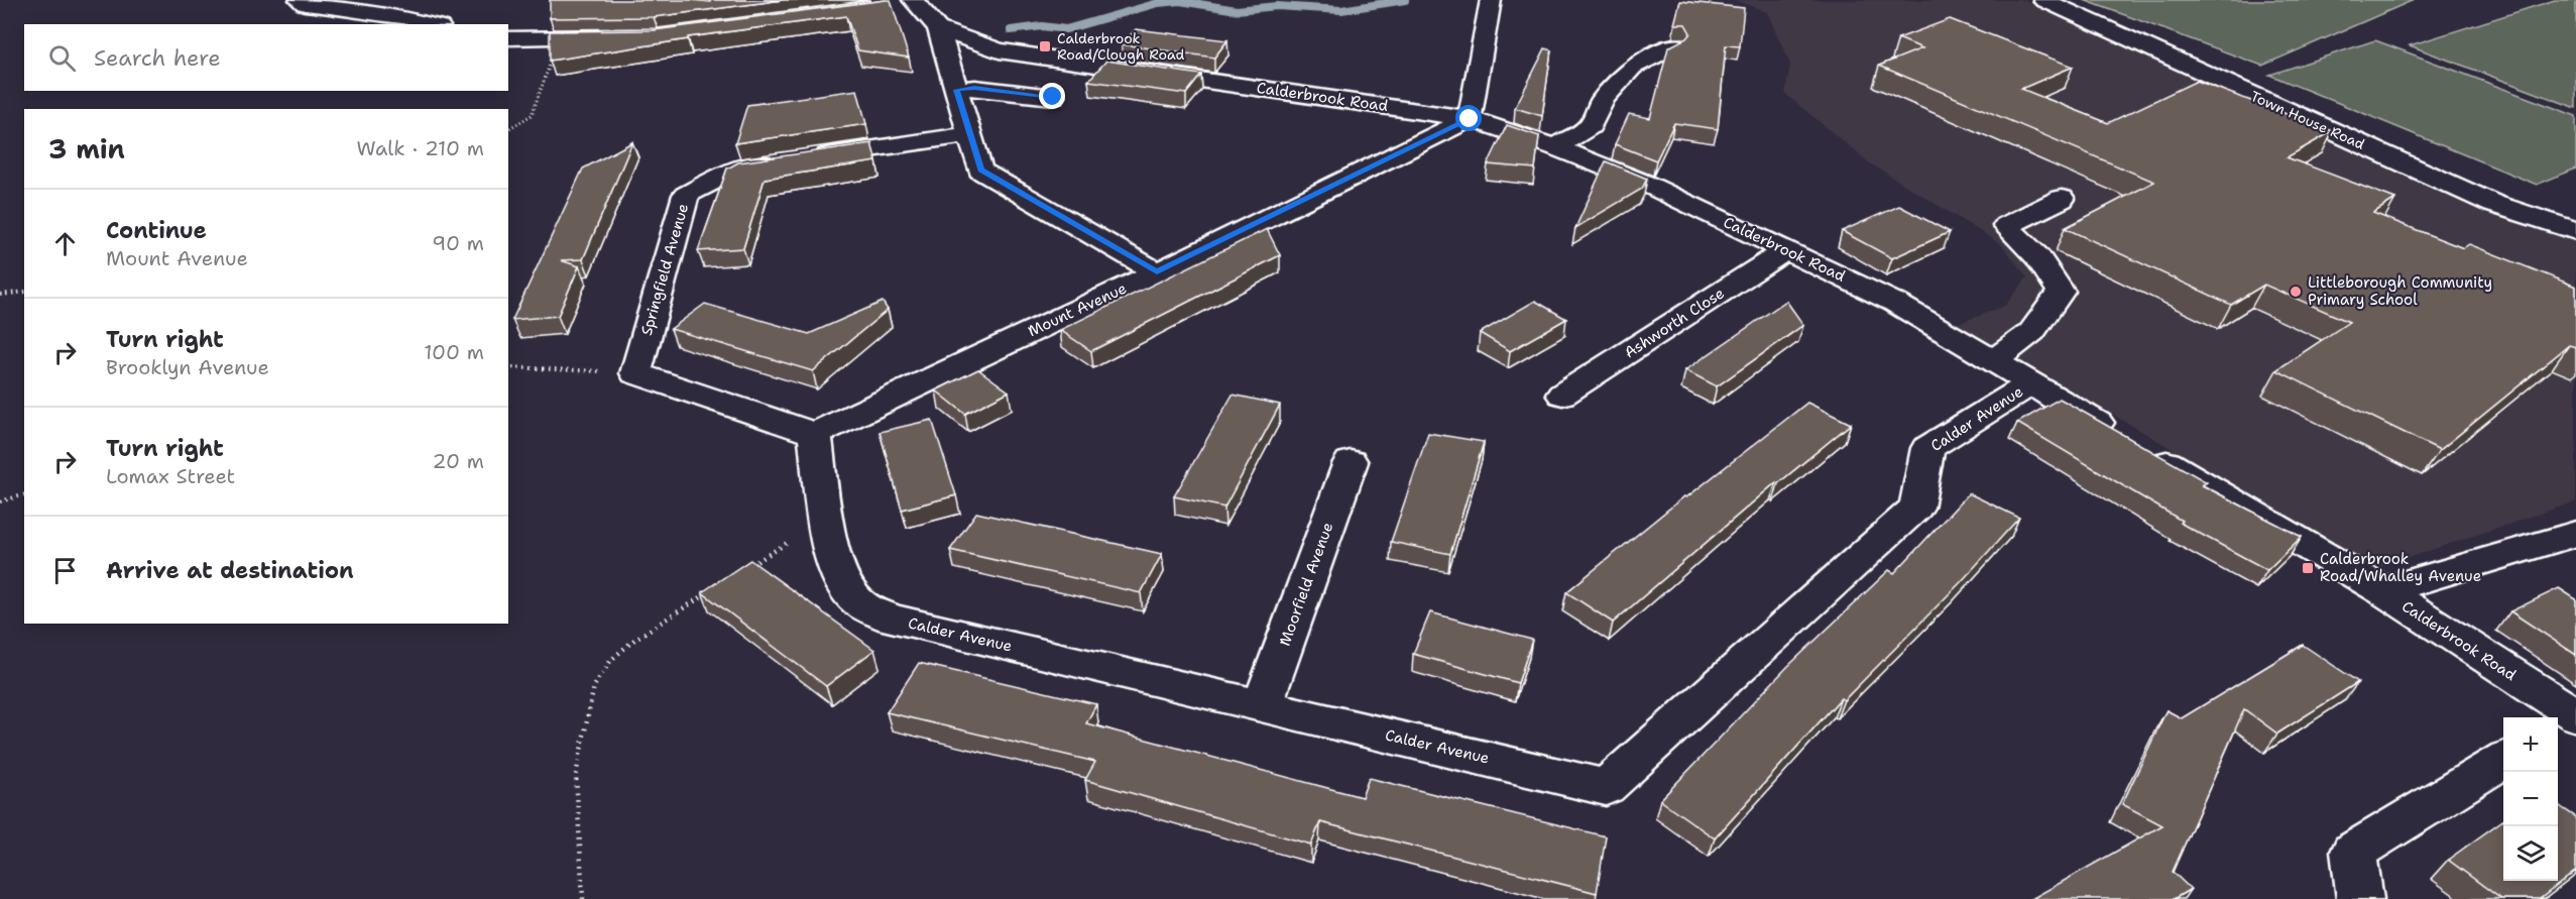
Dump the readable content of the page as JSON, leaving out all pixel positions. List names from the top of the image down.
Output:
{
  "streets": {
    "street": [
      "Calderbrook Road",
      "Town House Road",
      "Springfield Avenue",
      "Mount Avenue",
      "Ashworth Close",
      "Calder Avenue",
      "Moorfield Avenue"
    ]
  },
  "crossings": [
    ["Calderbrook Road", "Mount Avenue"],
    ["Calderbrook Road", "Ashworth Close"],
    ["Calderbrook Road", "Calder Avenue"],
    ["Mount Avenue", "Calder Avenue"],
    ["Calder Avenue", "Moorfield Avenue"]
  ],
  "places": {
    "transit": ["Calderbrook Road/Clough Road", "Calderbrook Road/Whalley Avenue"],
    "other": ["Littleborough Community Primary School"]
  },
  "page": {
    "search": "Search here",
    "heading": ["3 min", "Walk · 210 m"],
    "list": [
      ["Continue", "Mount Avenue", "90 m"],
      ["Turn right", "Brooklyn Avenue", "100 m"],
      ["Turn right", "Lomax Street", "20 m"],
      "Arrive at destination"
    ],
    "map_buttons": ["+", "−"]
  }
}
